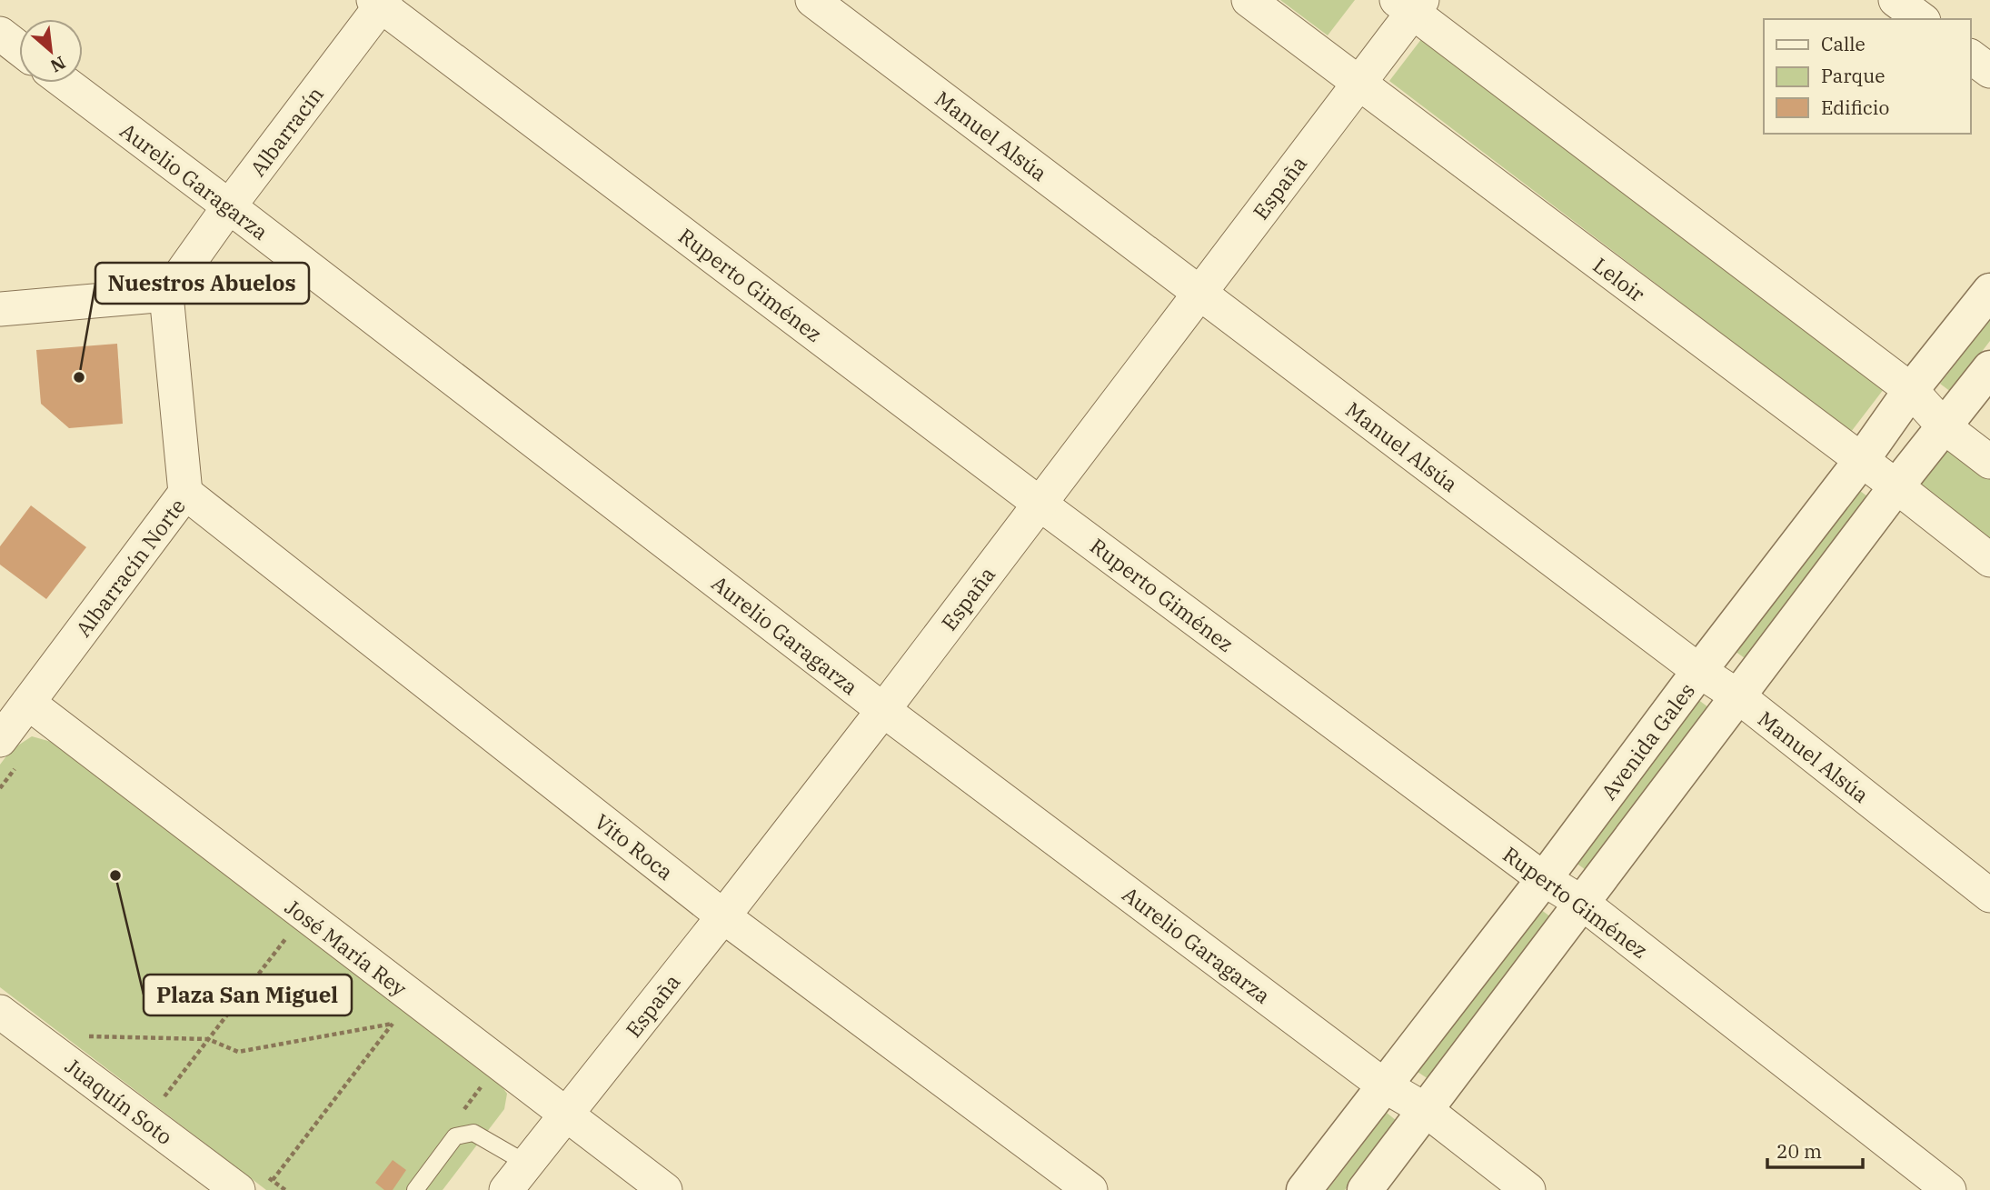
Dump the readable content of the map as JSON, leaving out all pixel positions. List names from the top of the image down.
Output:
{
  "streets": {
    "street": [
      "Albarracín",
      "Manuel Alsúa",
      "Aurelio Garagarza",
      "España",
      "Leloir",
      "Ruperto Giménez",
      "Albarracín Norte",
      "Avenida Gales",
      "Vito Roca",
      "José María Rey",
      "Juaquín Soto"
    ]
  },
  "crossings": [
    ["Albarracín", "Aurelio Garagarza"],
    ["Albarracín", "Ruperto Giménez"],
    ["Albarracín", "Albarracín Norte"],
    ["Manuel Alsúa", "España"],
    ["Manuel Alsúa", "Avenida Gales"],
    ["Aurelio Garagarza", "España"],
    ["Aurelio Garagarza", "Avenida Gales"],
    ["España", "Leloir"],
    ["España", "Ruperto Giménez"],
    ["España", "Vito Roca"],
    ["España", "José María Rey"],
    ["Leloir", "Avenida Gales"],
    ["Ruperto Giménez", "Avenida Gales"],
    ["Albarracín Norte", "Vito Roca"],
    ["Albarracín Norte", "José María Rey"]
  ],
  "places": ["Nuestros Abuelos", "Plaza San Miguel"],
  "legend": ["Calle", "Parque", "Edificio"],
  "scale_bar": "20 m",
  "north": "bottom right"
}
